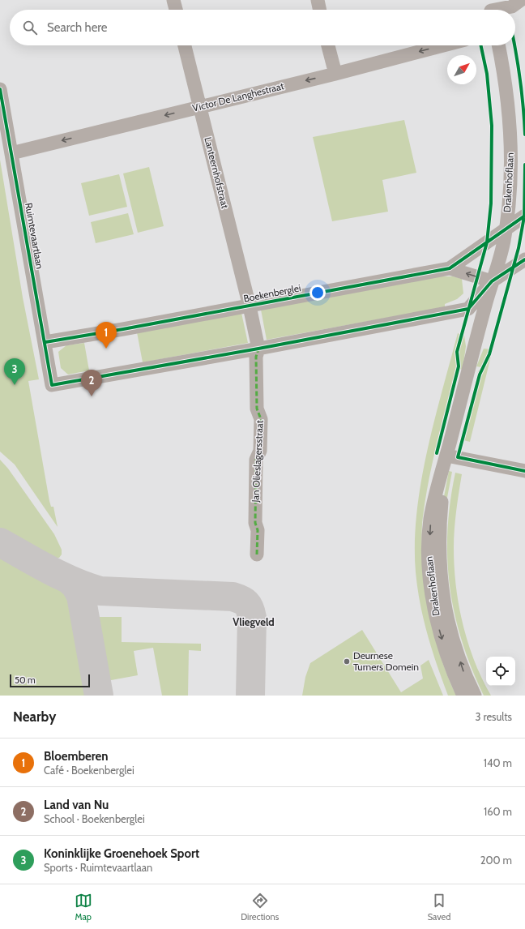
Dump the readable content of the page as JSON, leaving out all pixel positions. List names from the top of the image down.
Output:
{
  "streets": {
    "street": [
      "Victor De Langhestraat",
      "Lanteernhofstraat",
      "Drakenhoflaan",
      "Ruimtevaartlaan",
      "Boekenberglei",
      "Jan Olieslagersstraat"
    ]
  },
  "crossings": [
    ["Victor De Langhestraat", "Lanteernhofstraat"],
    ["Victor De Langhestraat", "Ruimtevaartlaan"],
    ["Lanteernhofstraat", "Ruimtevaartlaan"],
    ["Lanteernhofstraat", "Boekenberglei"],
    ["Lanteernhofstraat", "Jan Olieslagersstraat"],
    ["Drakenhoflaan", "Boekenberglei"],
    ["Ruimtevaartlaan", "Boekenberglei"],
    ["Ruimtevaartlaan", "Jan Olieslagersstraat"]
  ],
  "one_way": ["Victor De Langhestraat"],
  "districts": ["Vliegveld"],
  "places": ["Deurnese Turners Domein"],
  "scale_bar": "50 m",
  "north": "top right",
  "page": {
    "search": "Search here",
    "pins": ["1", "3", "2"],
    "scale": "50 m",
    "heading": ["Nearby", "3 results"],
    "list": [
      {
        "mark": "1",
        "name": "Bloemberen",
        "note": "Café · Boekenberglei",
        "value": "140 m"
      },
      {
        "mark": "2",
        "name": "Land van Nu",
        "note": "School · Boekenberglei",
        "value": "160 m"
      },
      {
        "mark": "3",
        "name": "Koninklijke Groenehoek Sport",
        "note": "Sports · Ruimtevaartlaan",
        "value": "200 m"
      }
    ],
    "nav": ["Map", "Directions", "Saved"]
  }
}
